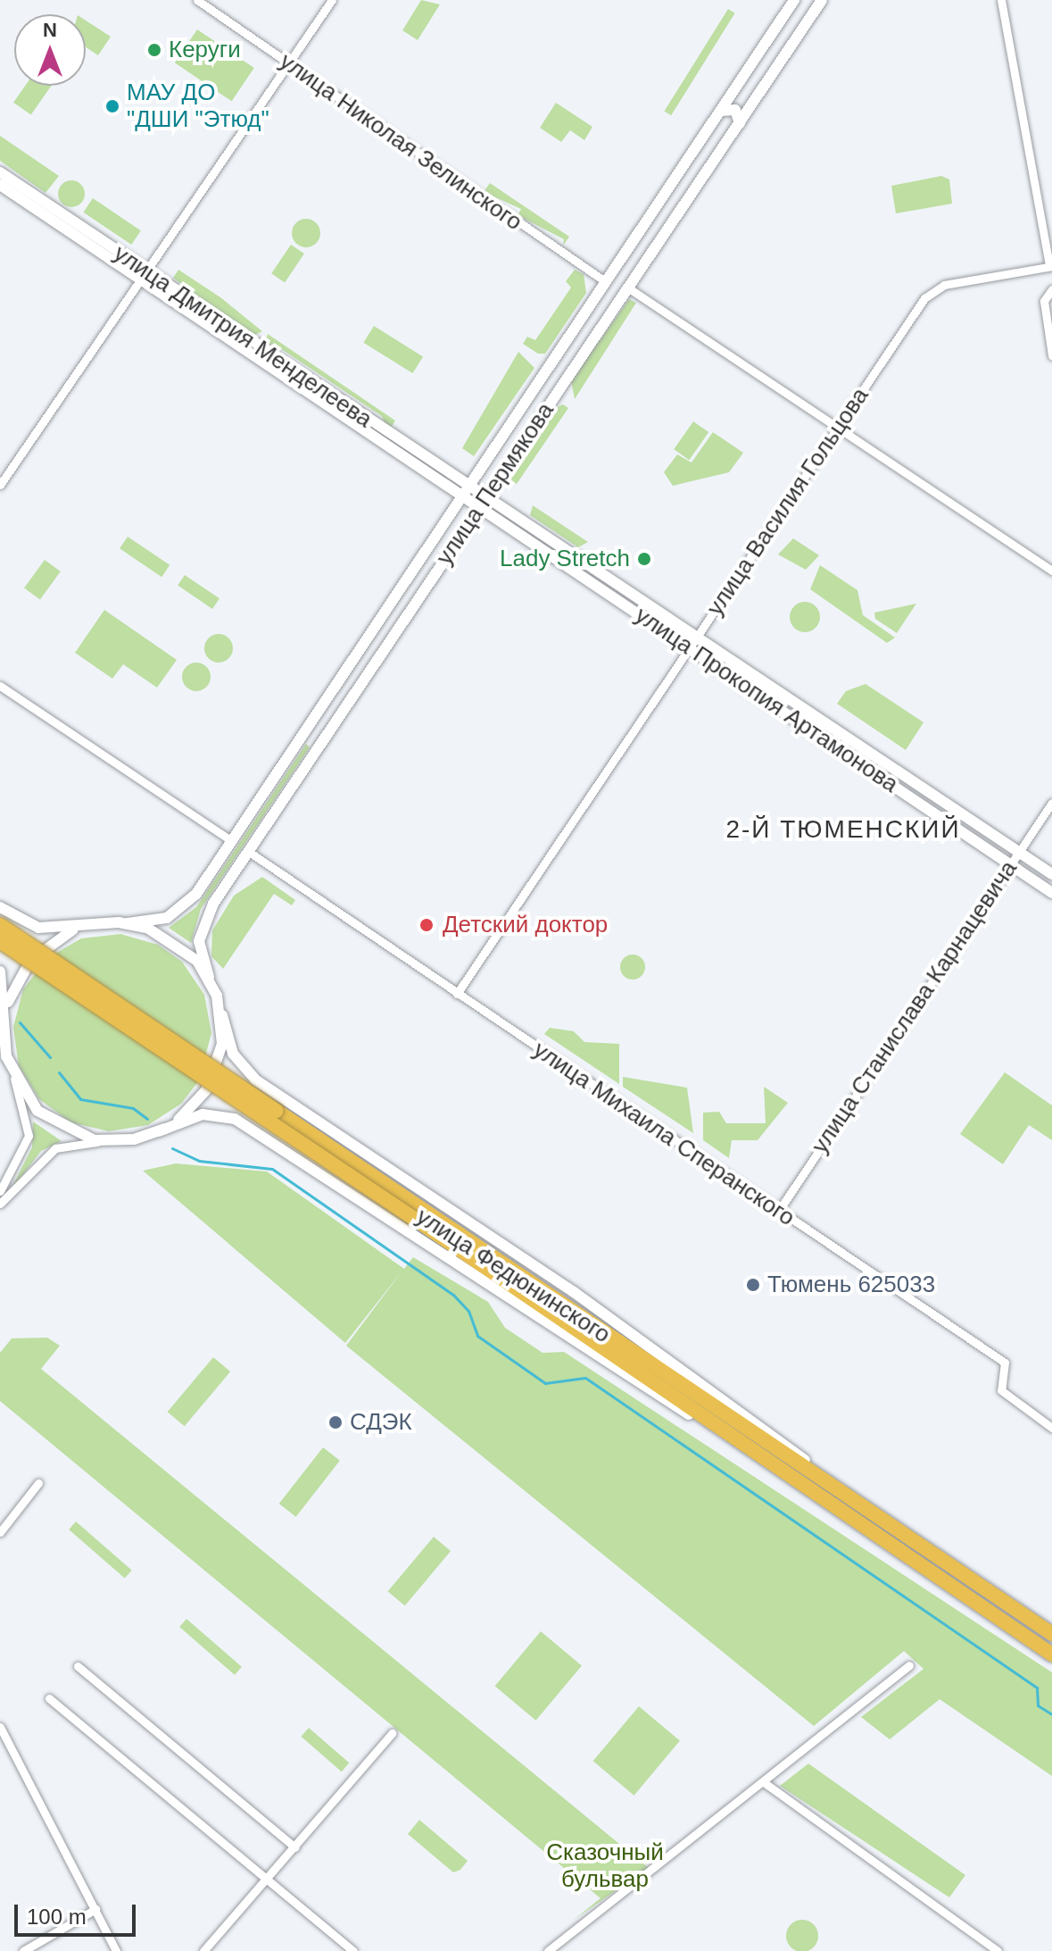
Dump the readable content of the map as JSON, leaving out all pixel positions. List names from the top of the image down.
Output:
{
  "streets": {
    "highway": ["улица Федюнинского"],
    "main road": ["улица Дмитрия Менделеева", "улица Пермякова", "улица Прокопия Артамонова"],
    "street": [
      "улица Николая Зелинского",
      "улица Василия Гольцова",
      "улица Станислава Карнацевича",
      "улица Михаила Сперанского"
    ]
  },
  "crossings": [
    ["улица Николая Зелинского", "улица Пермякова"],
    ["улица Дмитрия Менделеева", "улица Пермякова"],
    ["улица Дмитрия Менделеева", "улица Прокопия Артамонова"],
    ["улица Пермякова", "улица Прокопия Артамонова"],
    ["улица Пермякова", "улица Михаила Сперанского"],
    ["улица Пермякова", "улица Федюнинского"],
    ["улица Василия Гольцова", "улица Прокопия Артамонова"],
    ["улица Василия Гольцова", "улица Михаила Сперанского"],
    ["улица Прокопия Артамонова", "улица Станислава Карнацевича"],
    ["улица Станислава Карнацевича", "улица Михаила Сперанского"]
  ],
  "districts": ["2-Й ТЮМЕНСКИЙ"],
  "parks": ["Сказочный бульвар"],
  "places": [
    "Керуги",
    "МАУ ДО \"ДШИ \"Этюд\"",
    "Lady Stretch",
    "Детский доктор",
    "Тюмень 625033",
    "СДЭК"
  ],
  "scale_bar": "100 m",
  "north": "top"
}
